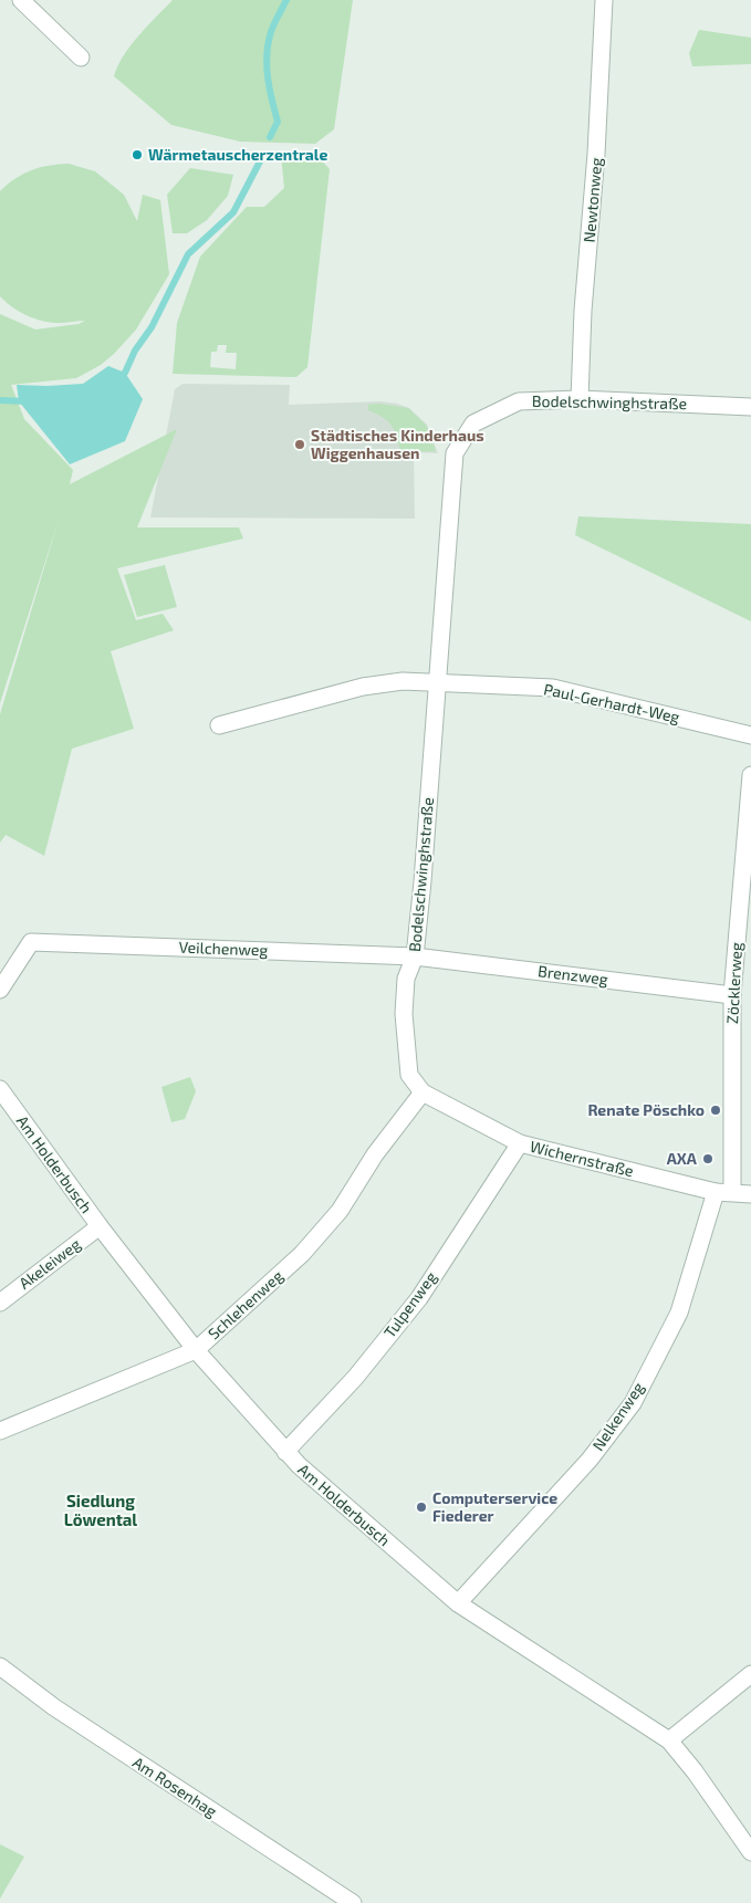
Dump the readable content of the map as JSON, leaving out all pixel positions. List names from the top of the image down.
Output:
{
  "streets": {
    "street": [
      "Newtonweg",
      "Bodelschwinghstraße",
      "Paul-Gerhardt-Weg",
      "Veilchenweg",
      "Brenzweg",
      "Zöcklerweg",
      "Wichernstraße",
      "Am Holderbusch",
      "Akeleiweg",
      "Schlehenweg",
      "Tulpenweg",
      "Nelkenweg",
      "Am Rosenhag"
    ]
  },
  "crossings": [
    ["Newtonweg", "Bodelschwinghstraße"],
    ["Bodelschwinghstraße", "Paul-Gerhardt-Weg"],
    ["Bodelschwinghstraße", "Veilchenweg"],
    ["Bodelschwinghstraße", "Brenzweg"],
    ["Bodelschwinghstraße", "Wichernstraße"],
    ["Bodelschwinghstraße", "Schlehenweg"],
    ["Veilchenweg", "Brenzweg"],
    ["Brenzweg", "Zöcklerweg"],
    ["Zöcklerweg", "Wichernstraße"],
    ["Zöcklerweg", "Nelkenweg"],
    ["Wichernstraße", "Schlehenweg"],
    ["Wichernstraße", "Tulpenweg"],
    ["Wichernstraße", "Nelkenweg"],
    ["Am Holderbusch", "Akeleiweg"],
    ["Am Holderbusch", "Schlehenweg"],
    ["Am Holderbusch", "Tulpenweg"],
    ["Am Holderbusch", "Nelkenweg"]
  ],
  "districts": ["Siedlung Löwental"],
  "places": [
    "Wärmetauscherzentrale",
    "Städtisches Kinderhaus Wiggenhausen",
    "Renate Pöschko",
    "AXA",
    "Computerservice Fiederer"
  ]
}
